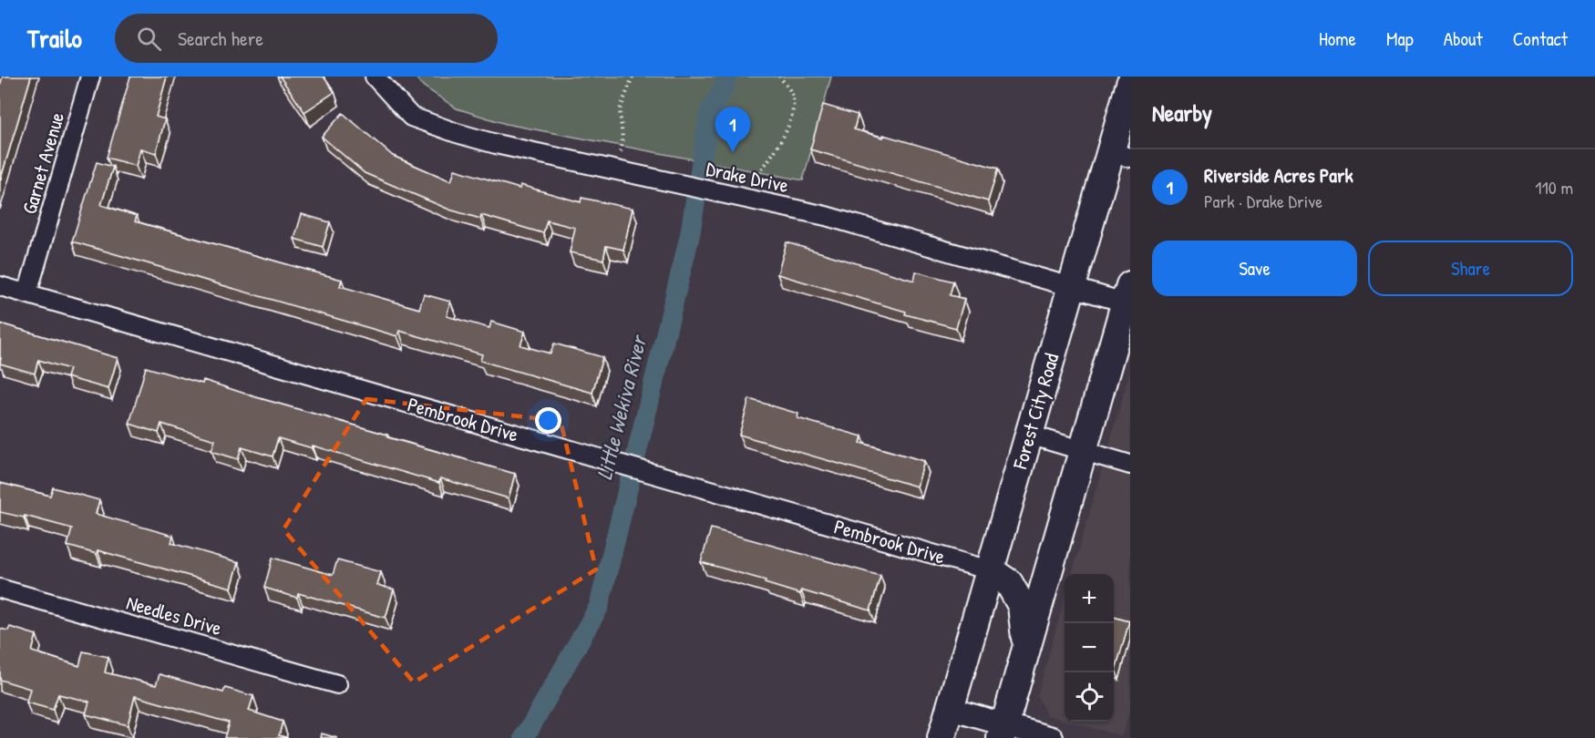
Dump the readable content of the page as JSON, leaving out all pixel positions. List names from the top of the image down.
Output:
{
  "streets": {
    "main road": ["Forest City Road"],
    "street": [
      "Garnet Avenue",
      "Drake Drive",
      "Pembrook Drive",
      "Needles Drive"
    ]
  },
  "crossings": [
    ["Garnet Avenue", "Pembrook Drive"],
    ["Drake Drive", "Forest City Road"],
    ["Forest City Road", "Pembrook Drive"]
  ],
  "water": ["Little Wekiva River"],
  "page": {
    "header": "Trailo",
    "search": "Search here",
    "nav": [
      "Home",
      "Map",
      "About",
      "Contact"
    ],
    "heading": "Nearby",
    "pins": "1",
    "list": [
      {
        "mark": "1",
        "name": "Riverside Acres Park",
        "note": "Park · Drake Drive",
        "value": "110 m"
      }
    ],
    "buttons": ["Save", "Share"],
    "map_buttons": ["+", "−"]
  }
}
